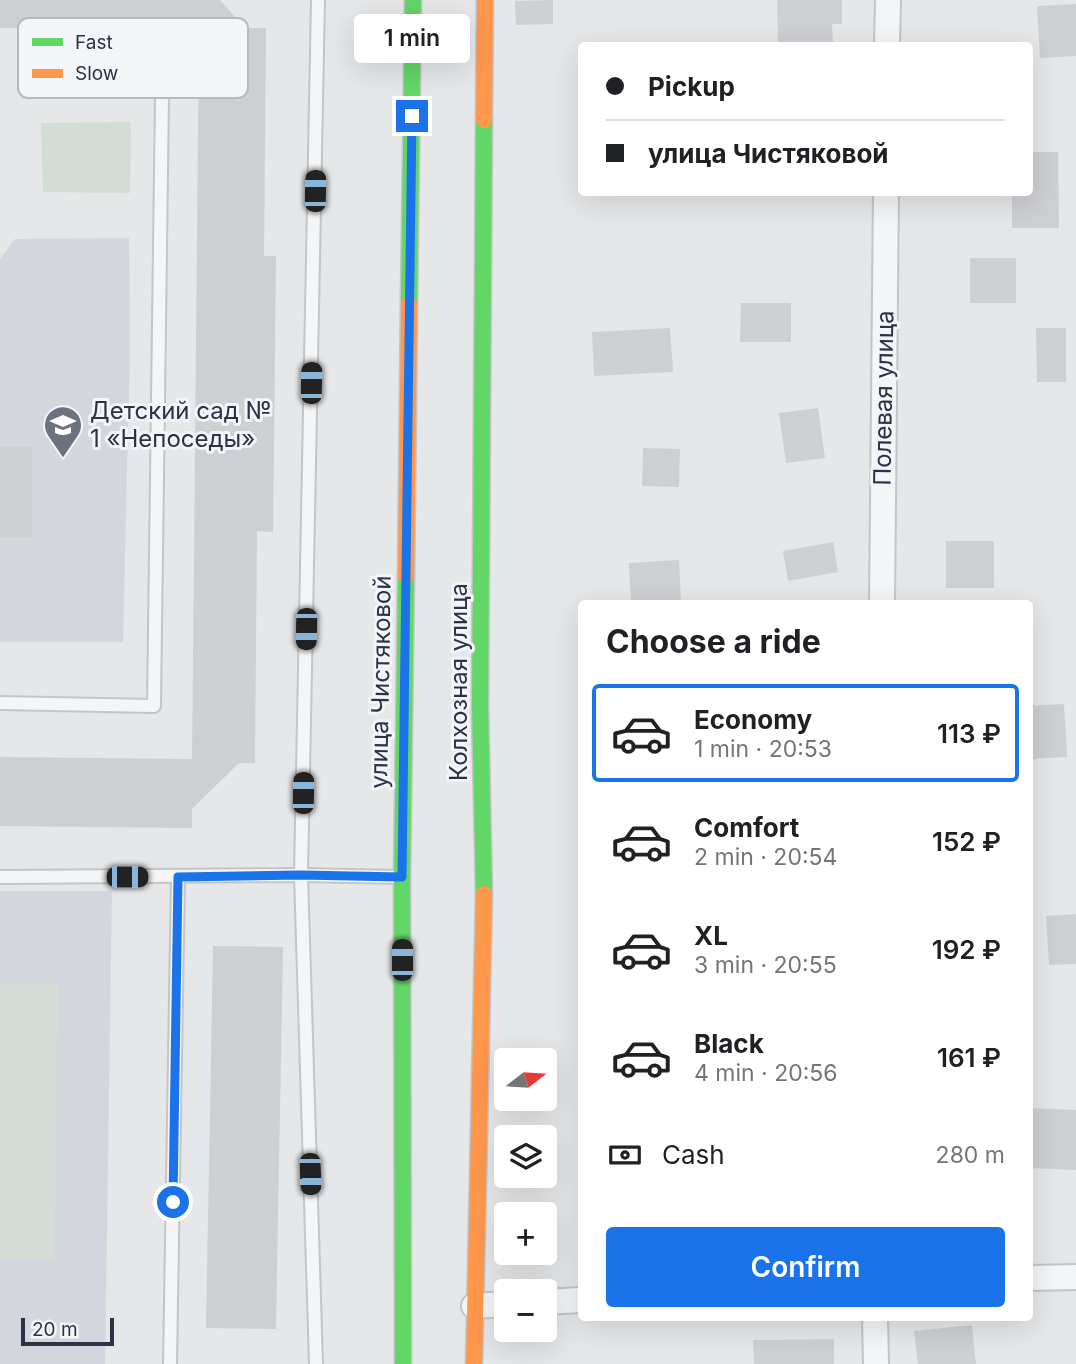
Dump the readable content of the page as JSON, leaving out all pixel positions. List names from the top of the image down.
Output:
{
  "streets": {
    "street": ["Полевая улица", "улица Чистяковой", "Колхозная улица"]
  },
  "places": {
    "school or university": ["Детский сад № 1 «Непоседы»"]
  },
  "legend": ["Fast", "Slow"],
  "scale_bar": "20 m",
  "north": "right",
  "page": {
    "bubble": "1 min",
    "banner": ["Pickup", "улица Чистяковой"],
    "heading": "Choose a ride",
    "list": [
      {
        "name": "Economy",
        "note": "1 min · 20:53",
        "value": "113 ₽"
      },
      {
        "name": "Comfort",
        "note": "2 min · 20:54",
        "value": "152 ₽"
      },
      {
        "name": "XL",
        "note": "3 min · 20:55",
        "value": "192 ₽"
      },
      {
        "name": "Black",
        "note": "4 min · 20:56",
        "value": "161 ₽"
      }
    ],
    "map_buttons": ["+", "−"],
    "pay": ["Cash", "280 m"],
    "buttons": "Confirm",
    "scale": "20 m"
  }
}
